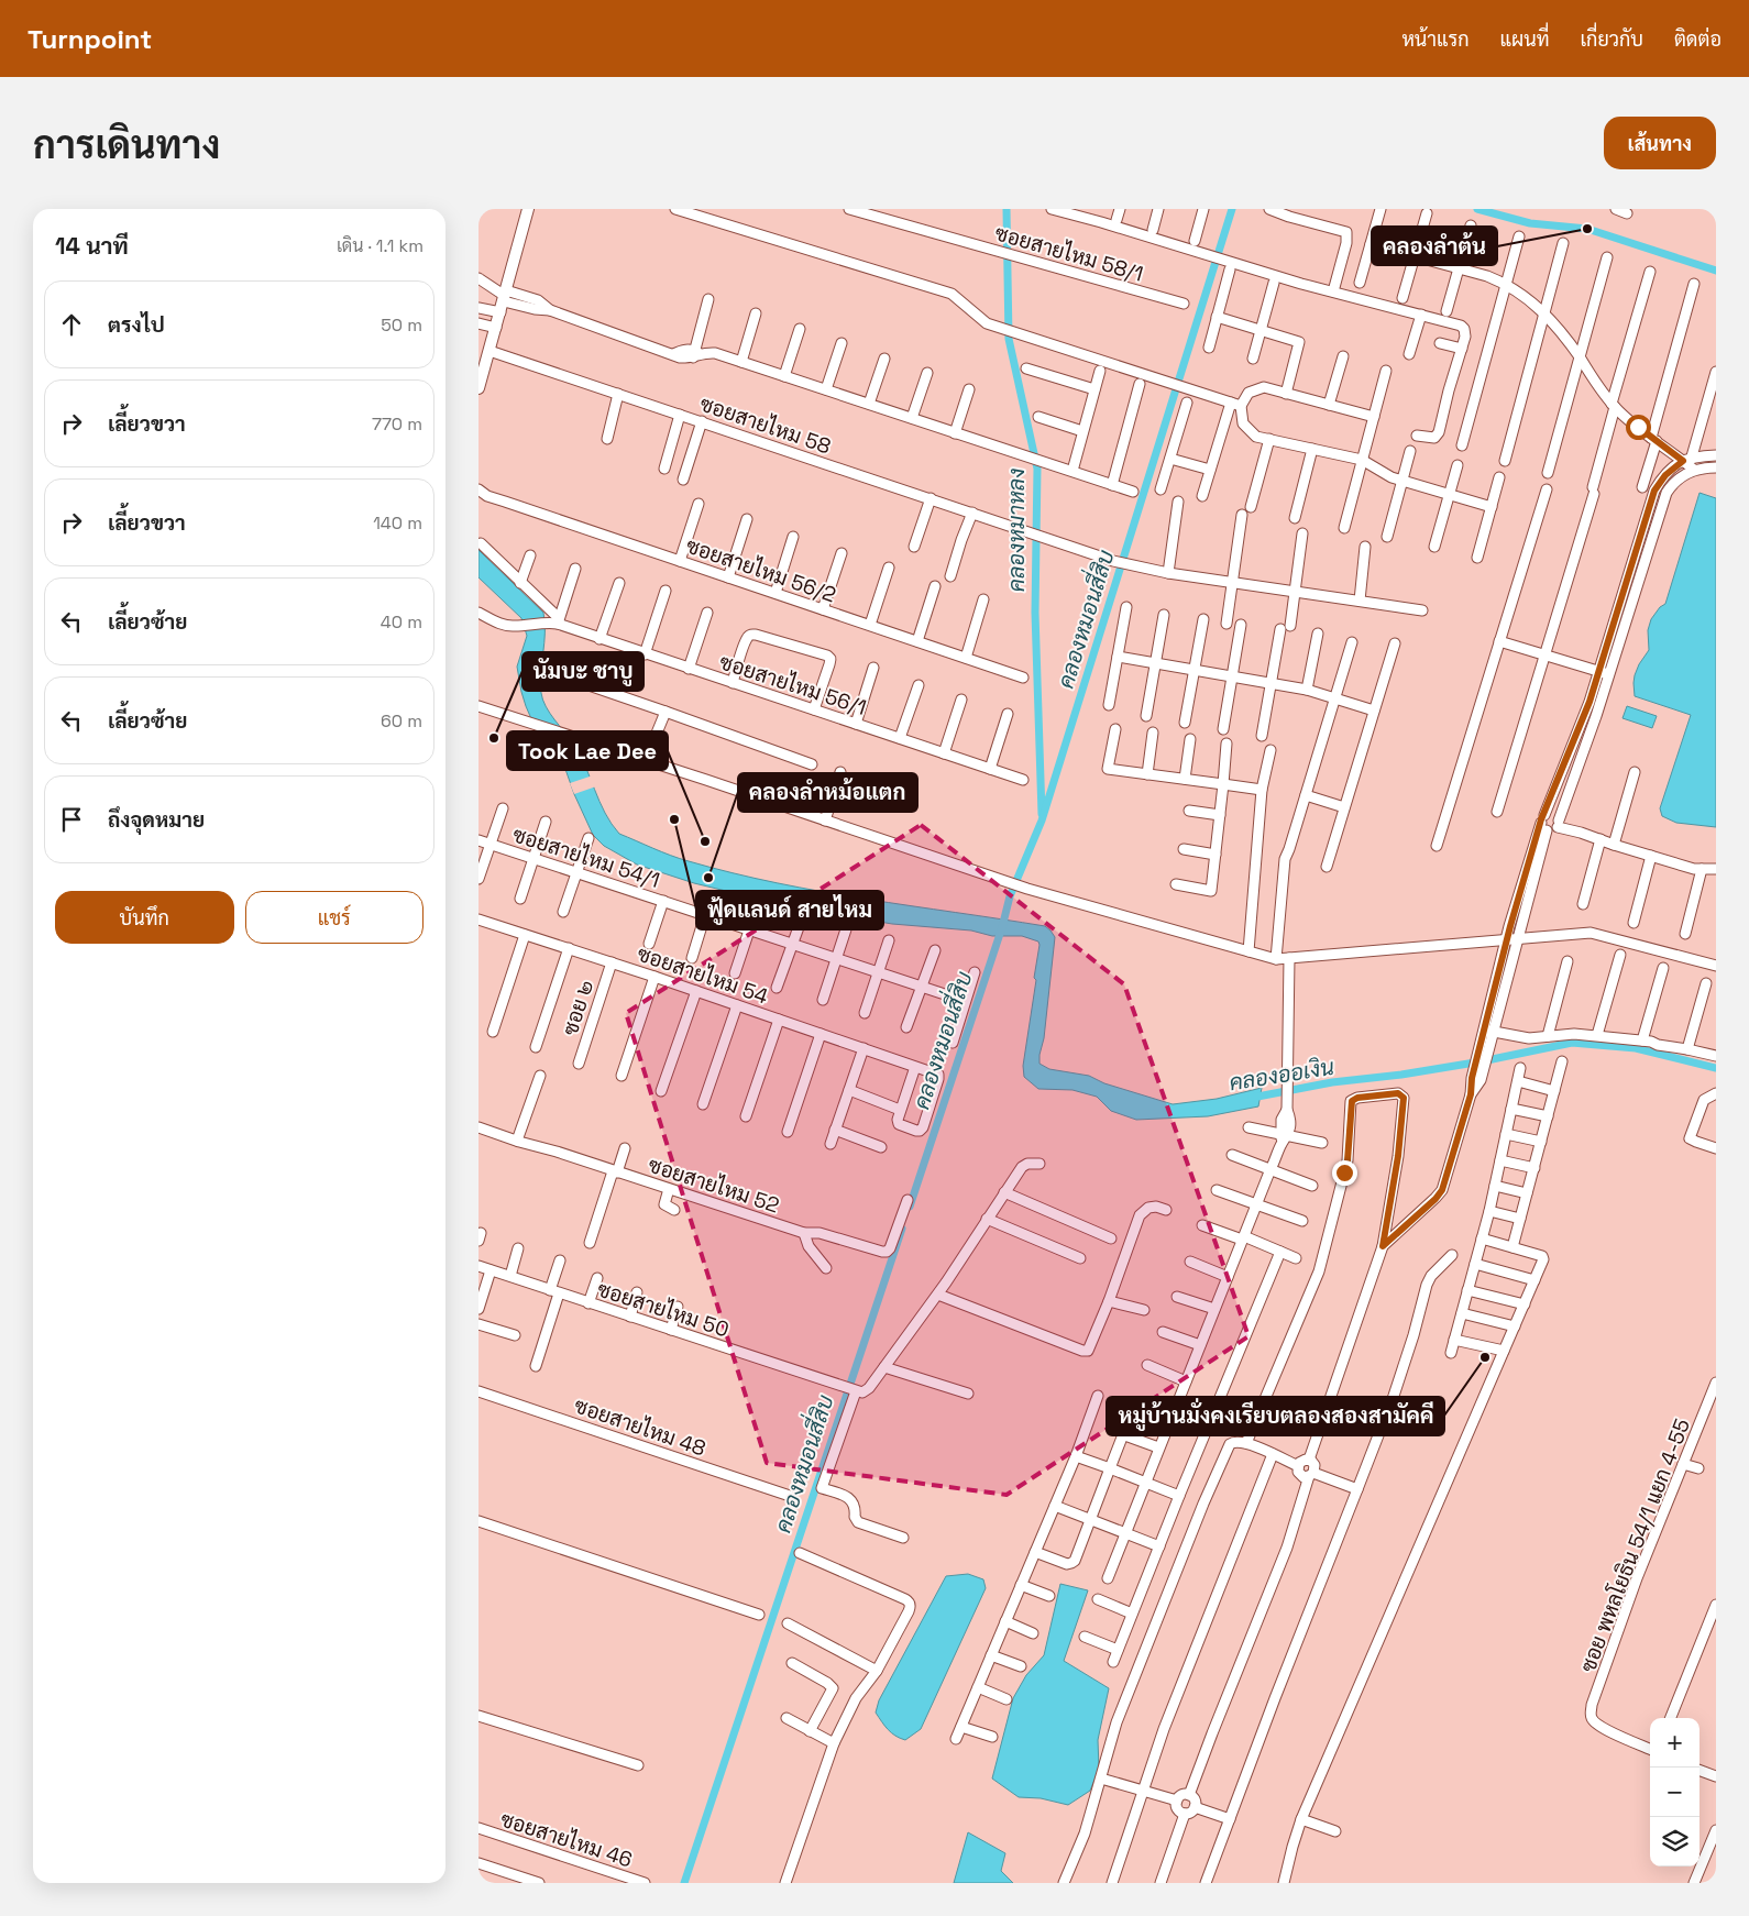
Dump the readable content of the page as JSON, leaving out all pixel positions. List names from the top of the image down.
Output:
{
  "streets": {
    "street": [
      "ซอยสายไหม 58/1",
      "ซอยสายไหม 58",
      "ซอยสายไหม 56/2",
      "ซอยสายไหม 56/1",
      "ซอยสายไหม 54/1",
      "ซอยสายไหม 54",
      "ซอย ๒",
      "ซอยสายไหม 52",
      "ซอยสายไหม 50",
      "ซอยสายไหม 48",
      "ซอย พหลโยธิน 54/1 แยก 4-55",
      "ซอยสายไหม 46"
    ]
  },
  "crossings": [
    ["ซอยสายไหม 54", "ซอย ๒"]
  ],
  "water": ["คลองหมาหลง", "คลองหมอนสี่สิบ", "คลองออเงิน"],
  "places": [
    "คลองลำต้น",
    "นัมบะ ชาบู",
    "ฟู้ดแลนด์ สายไหม",
    "Took Lae Dee",
    "คลองลำหม้อแตก",
    "หมู่บ้านมั่งคงเรียบตลองสองสามัคคี"
  ],
  "page": {
    "header": "Turnpoint",
    "nav": [
      "หน้าแรก",
      "แผนที่",
      "เกี่ยวกับ",
      "ติดต่อ"
    ],
    "buttons": [
      "เส้นทาง",
      ["บันทึก", "แชร์"]
    ],
    "title": "การเดินทาง",
    "heading": ["14 นาที", "เดิน · 1.1 km"],
    "list": [
      ["ตรงไป", "50 m"],
      ["เลี้ยวขวา", "770 m"],
      ["เลี้ยวขวา", "140 m"],
      ["เลี้ยวซ้าย", "40 m"],
      ["เลี้ยวซ้าย", "60 m"],
      "ถึงจุดหมาย"
    ],
    "map_buttons": ["+", "−"]
  }
}
